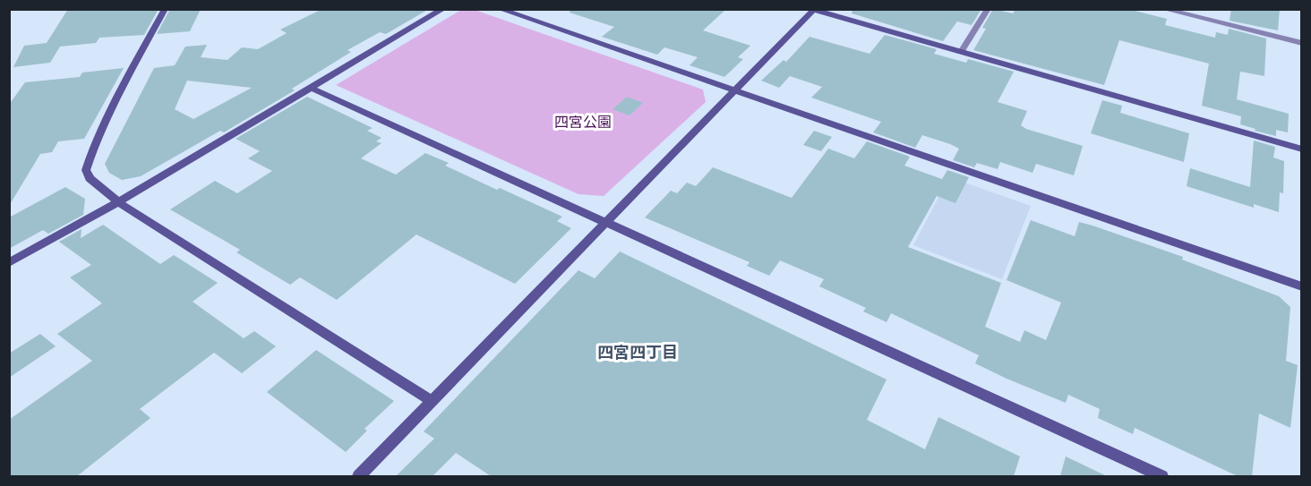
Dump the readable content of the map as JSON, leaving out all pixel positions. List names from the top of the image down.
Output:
{
  "districts": ["四宮四丁目"],
  "parks": ["四宮公園"]
}
